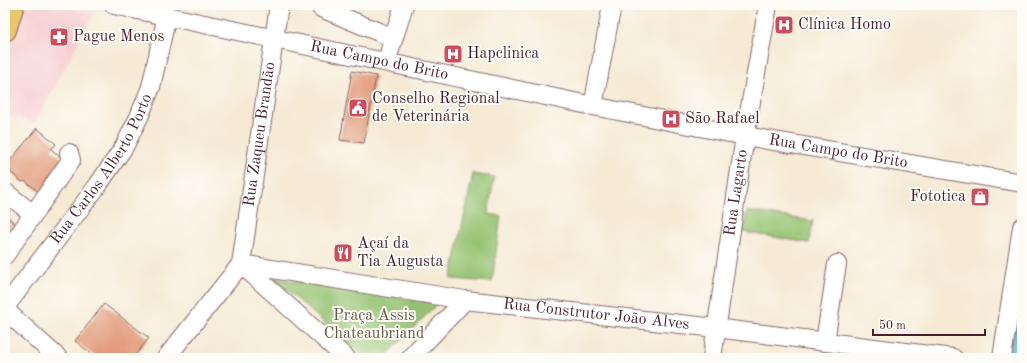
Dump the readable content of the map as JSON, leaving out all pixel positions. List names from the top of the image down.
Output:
{
  "streets": {
    "street": [
      "Rua Campo do Brito",
      "Rua Zaqueu Brandão",
      "Rua Carlos Alberto Porto",
      "Rua Lagarto",
      "Rua Construtor João Alves"
    ]
  },
  "crossings": [
    ["Rua Campo do Brito", "Rua Zaqueu Brandão"],
    ["Rua Campo do Brito", "Rua Carlos Alberto Porto"],
    ["Rua Campo do Brito", "Rua Lagarto"],
    ["Rua Zaqueu Brandão", "Rua Construtor João Alves"],
    ["Rua Lagarto", "Rua Construtor João Alves"]
  ],
  "parks": ["Praça Assis Chateaubriand"],
  "places": {
    "hospital": ["Clínica Homo", "Hapclinica", "São Rafael"],
    "pharmacy": ["Pague Menos"],
    "public building": ["Conselho Regional de Veterinária"],
    "shop": ["Fototica"],
    "restaurant": ["Açaí da Tia Augusta"]
  },
  "scale_bar": "50 m"
}
